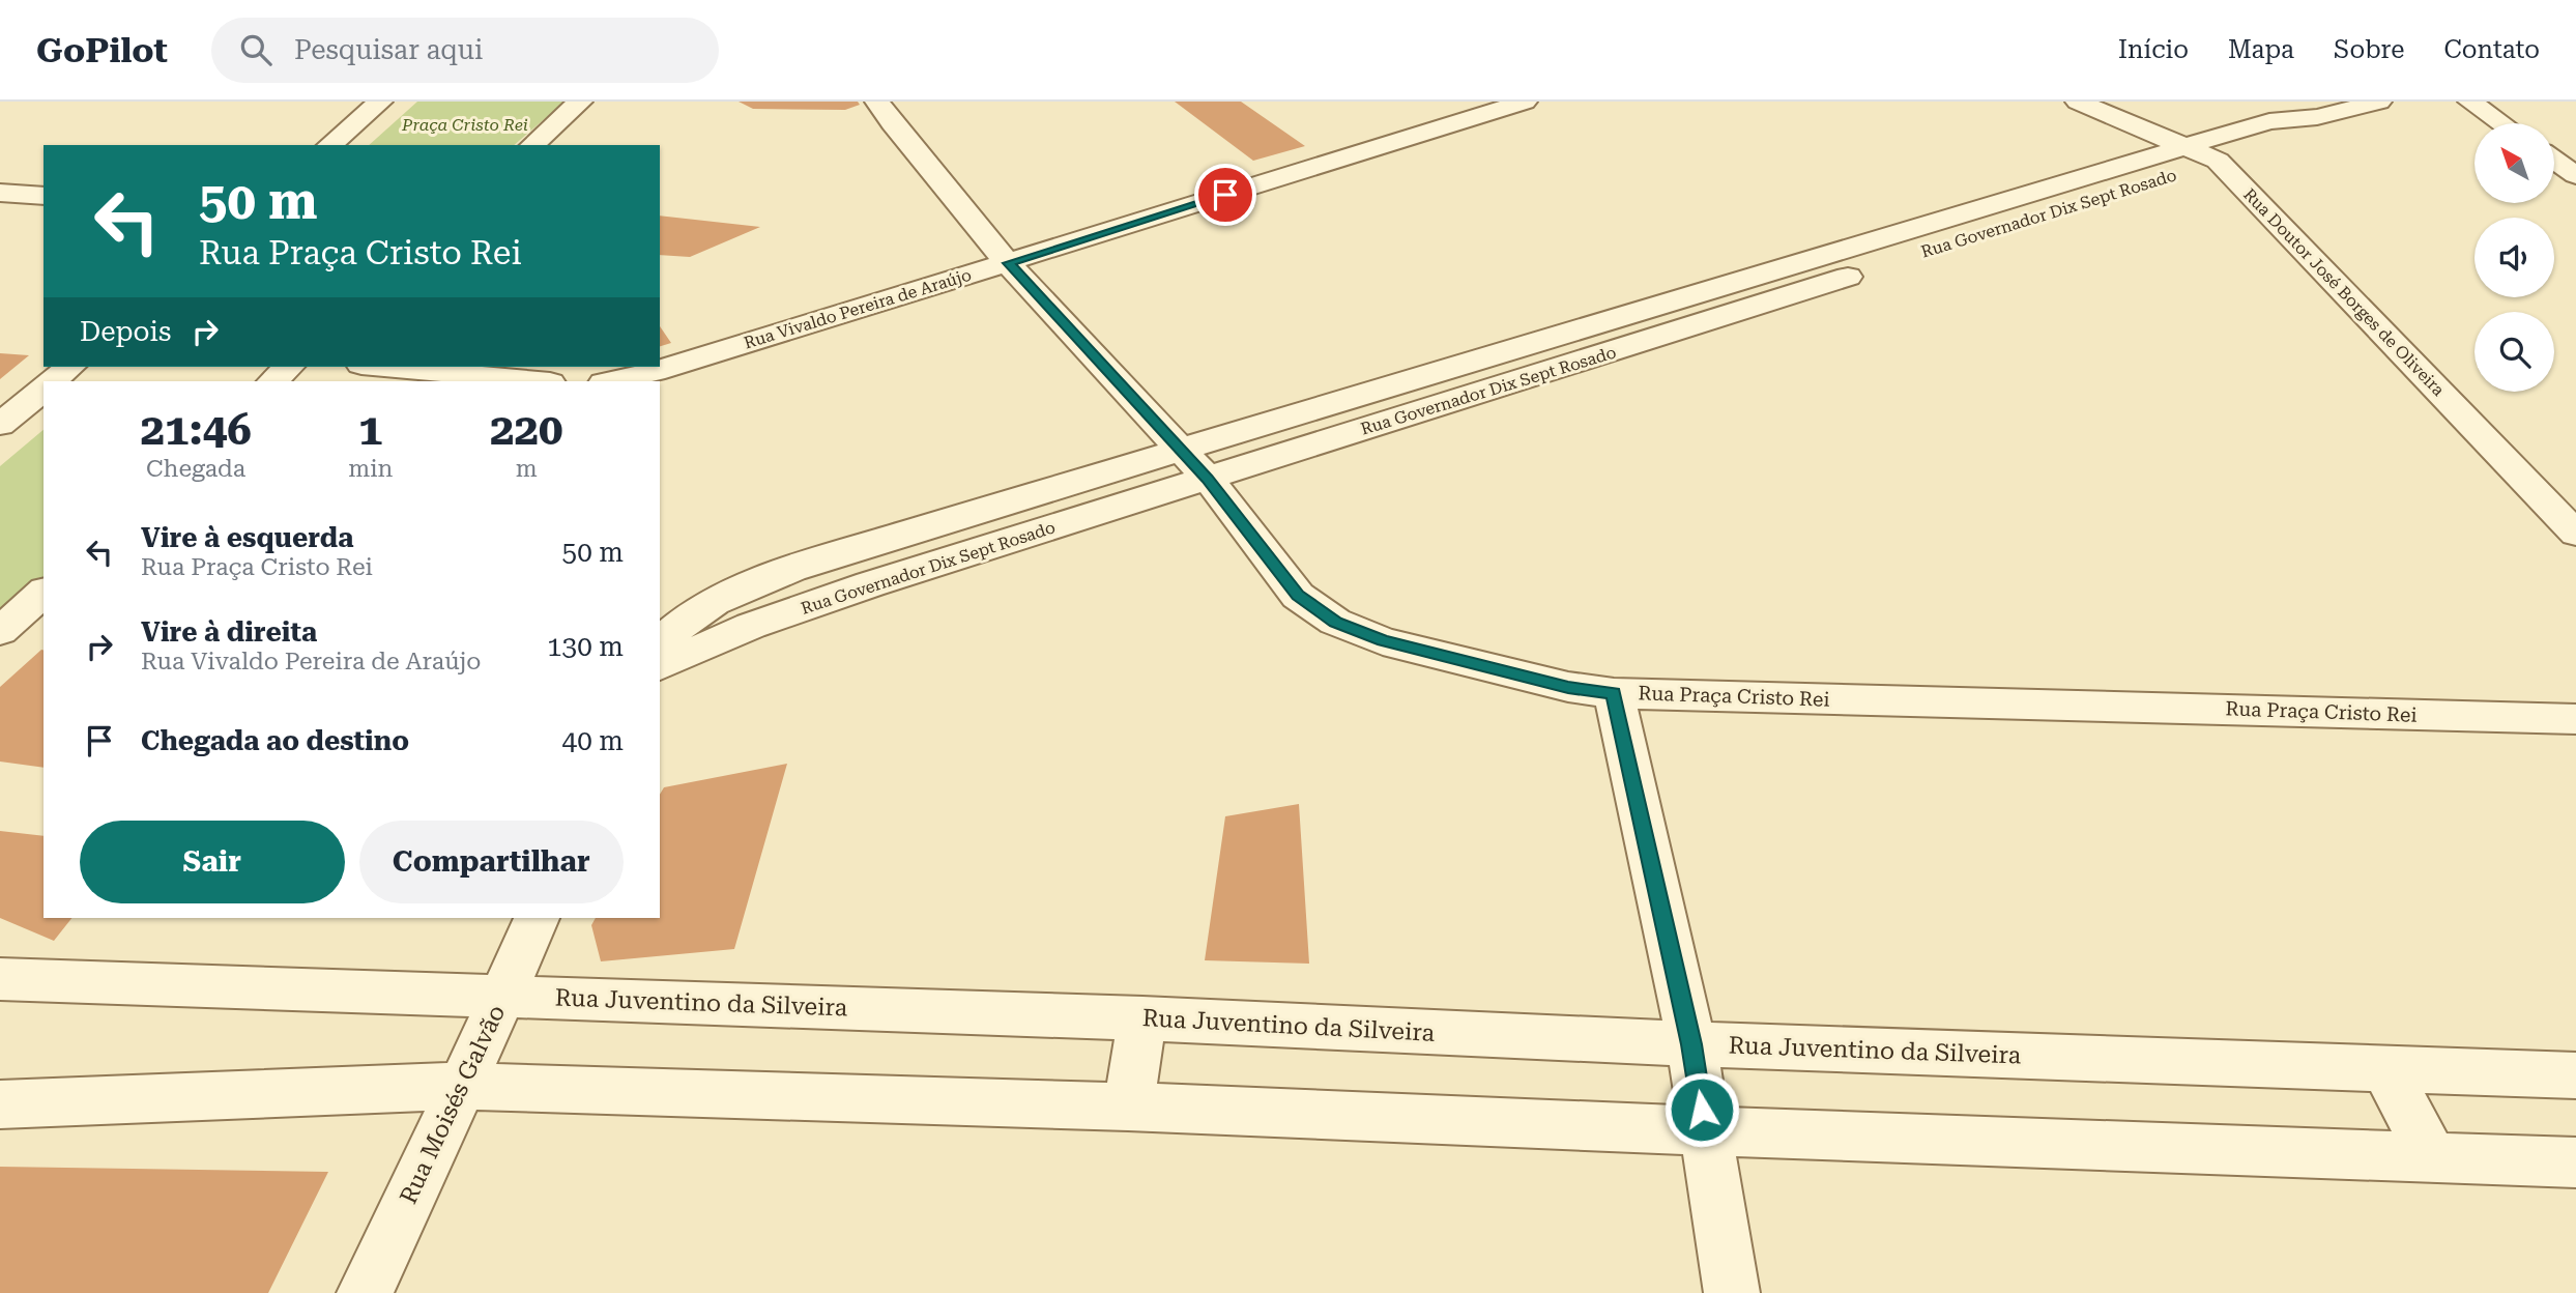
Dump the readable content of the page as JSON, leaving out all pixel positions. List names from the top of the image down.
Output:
{
  "streets": {
    "street": [
      "Rua Governador Dix Sept Rosado",
      "Rua Doutor José Borges de Oliveira",
      "Rua Vivaldo Pereira de Araújo",
      "Rua Praça Cristo Rei",
      "Rua Juventino da Silveira",
      "Rua Moisés Galvão"
    ]
  },
  "crossings": [
    ["Rua Governador Dix Sept Rosado", "Rua Doutor José Borges de Oliveira"],
    ["Rua Governador Dix Sept Rosado", "Rua Praça Cristo Rei"],
    ["Rua Vivaldo Pereira de Araújo", "Rua Praça Cristo Rei"],
    ["Rua Juventino da Silveira", "Rua Moisés Galvão"]
  ],
  "parks": ["Praça Cristo Rei"],
  "north": "top left",
  "page": {
    "header": "GoPilot",
    "search": "Pesquisar aqui",
    "nav": [
      "Início",
      "Mapa",
      "Sobre",
      "Contato"
    ],
    "turn": ["50 m", "Rua Praça Cristo Rei"],
    "then": "Depois",
    "eta": [
      "21:46",
      "Chegada",
      "1",
      "min",
      "220",
      "m"
    ],
    "list": [
      {
        "name": "Vire à esquerda",
        "note": "Rua Praça Cristo Rei",
        "value": "50 m"
      },
      {
        "name": "Vire à direita",
        "note": "Rua Vivaldo Pereira de Araújo",
        "value": "130 m"
      },
      {
        "name": "Chegada ao destino",
        "value": "40 m"
      }
    ],
    "buttons": ["Sair", "Compartilhar"]
  }
}
